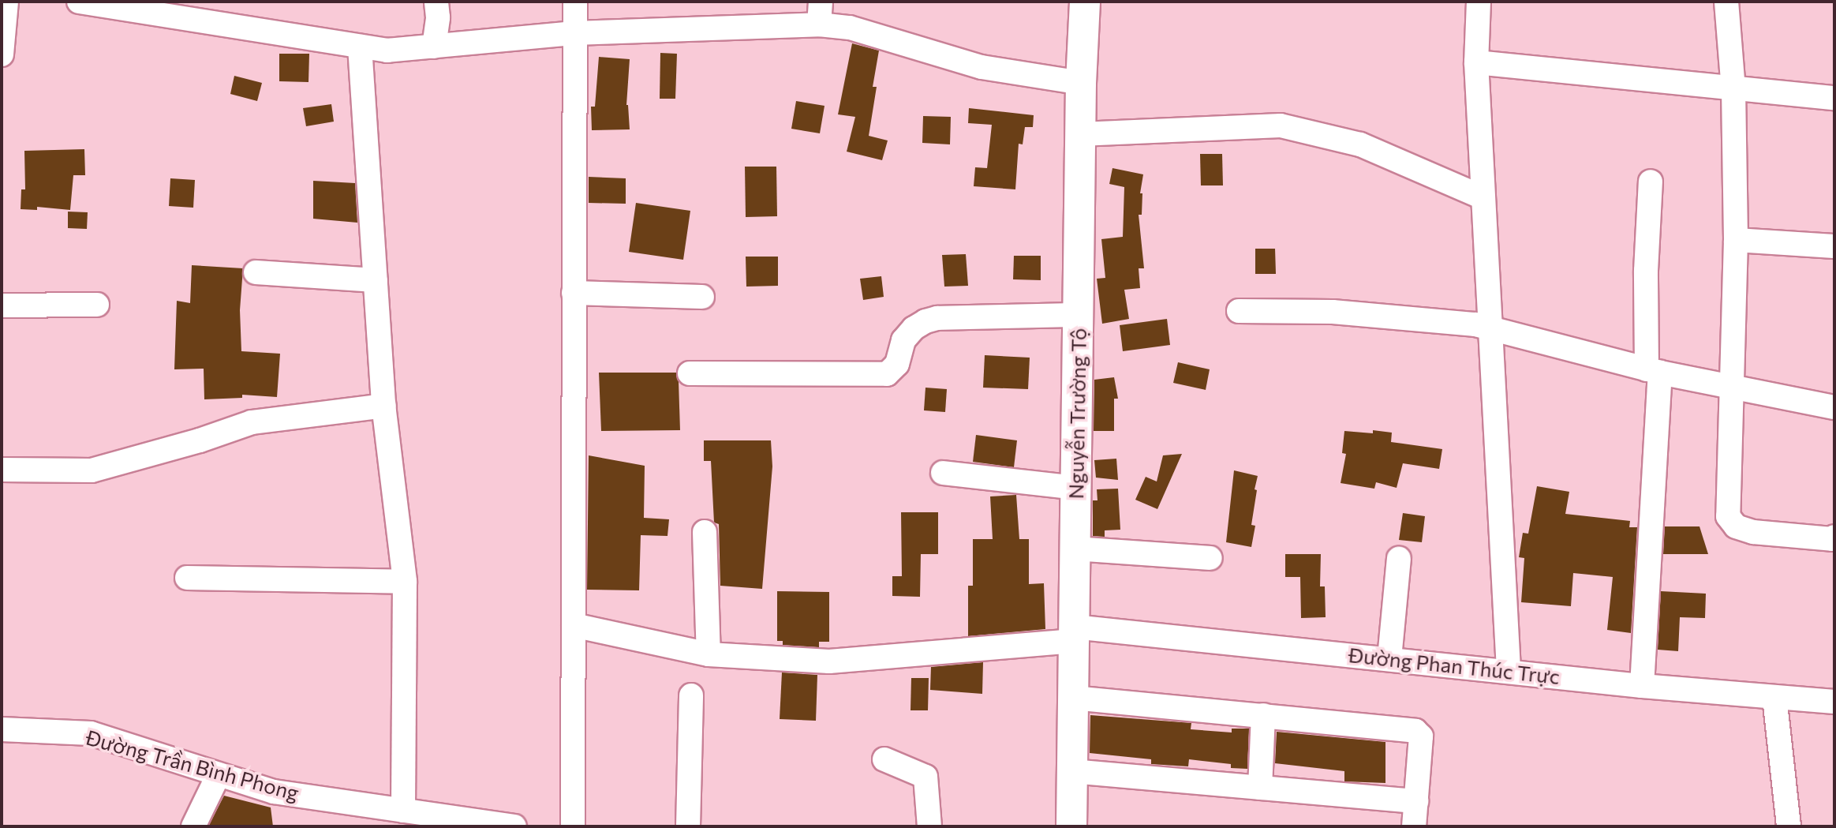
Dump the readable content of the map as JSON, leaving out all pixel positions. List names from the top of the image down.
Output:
{
  "streets": {
    "main road": ["Nguyễn Trường Tộ"],
    "street": ["Đường Phan Thúc Trực", "Đường Trần Bình Phong"]
  },
  "crossings": [
    ["Nguyễn Trường Tộ", "Đường Phan Thúc Trực"]
  ]
}
